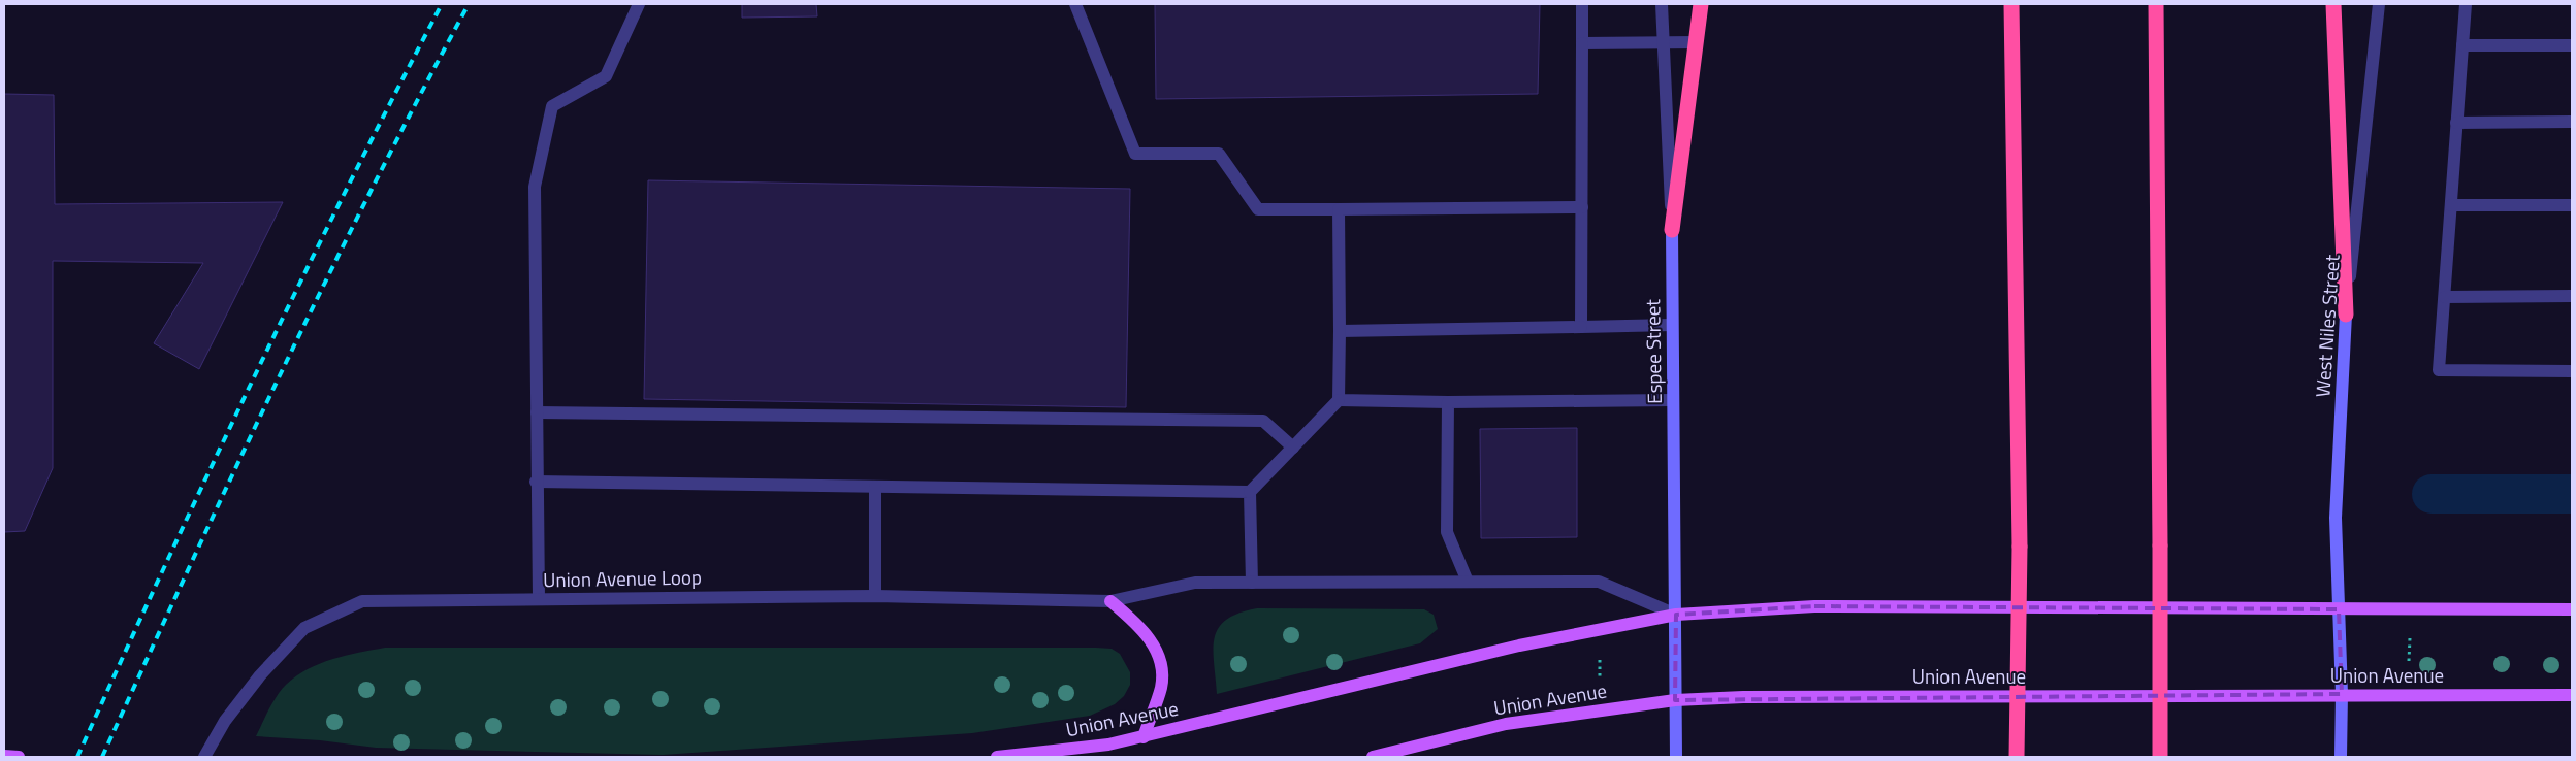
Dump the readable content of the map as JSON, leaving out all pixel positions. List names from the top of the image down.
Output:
{
  "streets": {
    "main road": ["West Niles Street", "Espee Street", "Union Avenue"],
    "street": ["Union Avenue Loop"]
  },
  "crossings": [
    ["West Niles Street", "Union Avenue"],
    ["Espee Street", "Union Avenue"],
    ["Union Avenue Loop", "Union Avenue"]
  ]
}
